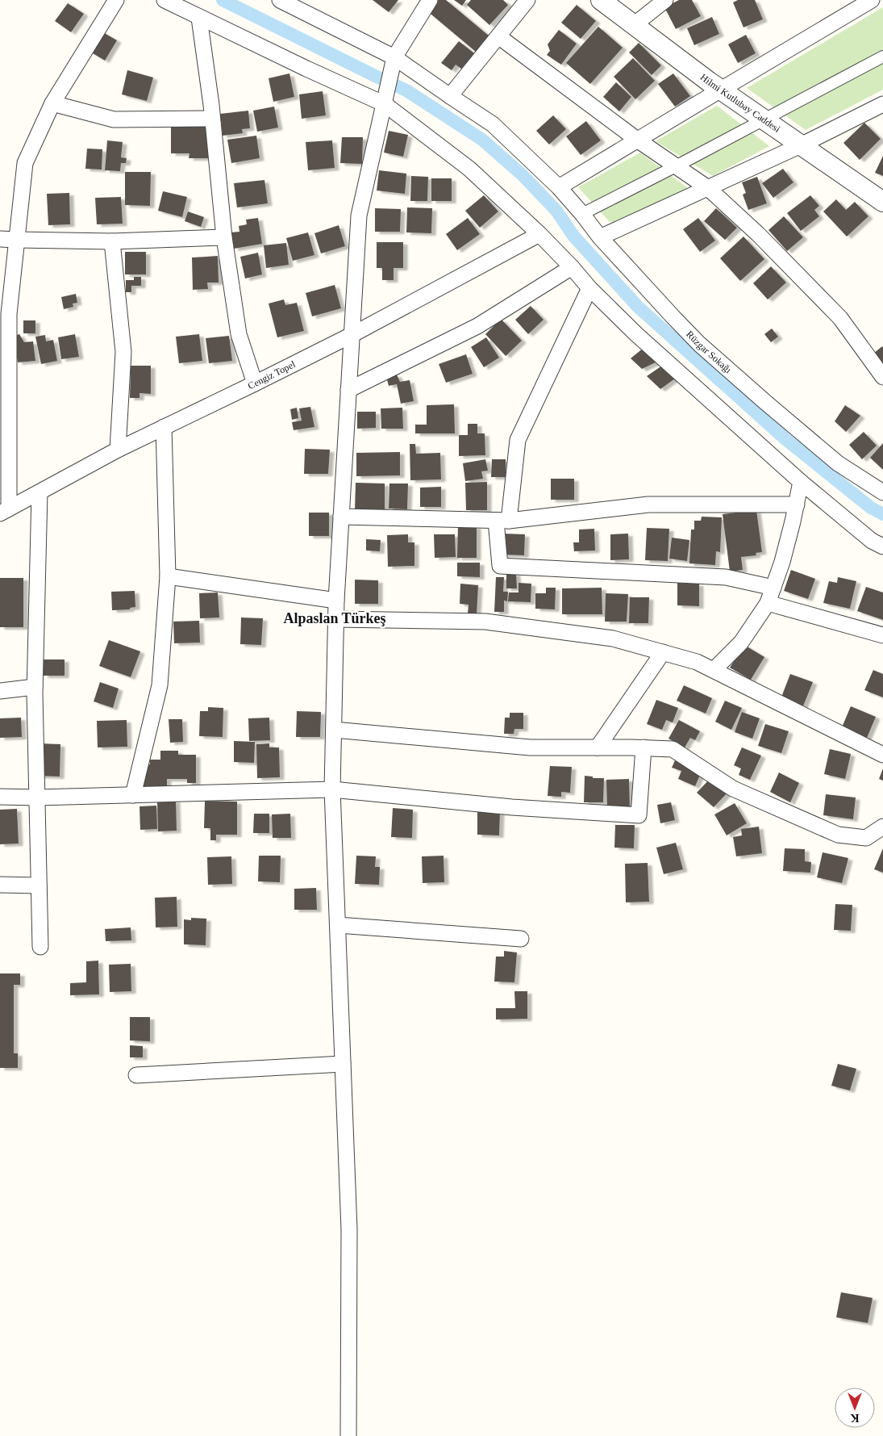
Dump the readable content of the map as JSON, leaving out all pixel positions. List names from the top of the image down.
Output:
{
  "streets": {
    "street": ["Hilmi Kutlubay Caddesi", "Rüzgar Sokağı", "Cengiz Topel"]
  },
  "districts": ["Alpaslan Türkeş"],
  "north": "bottom"
}
